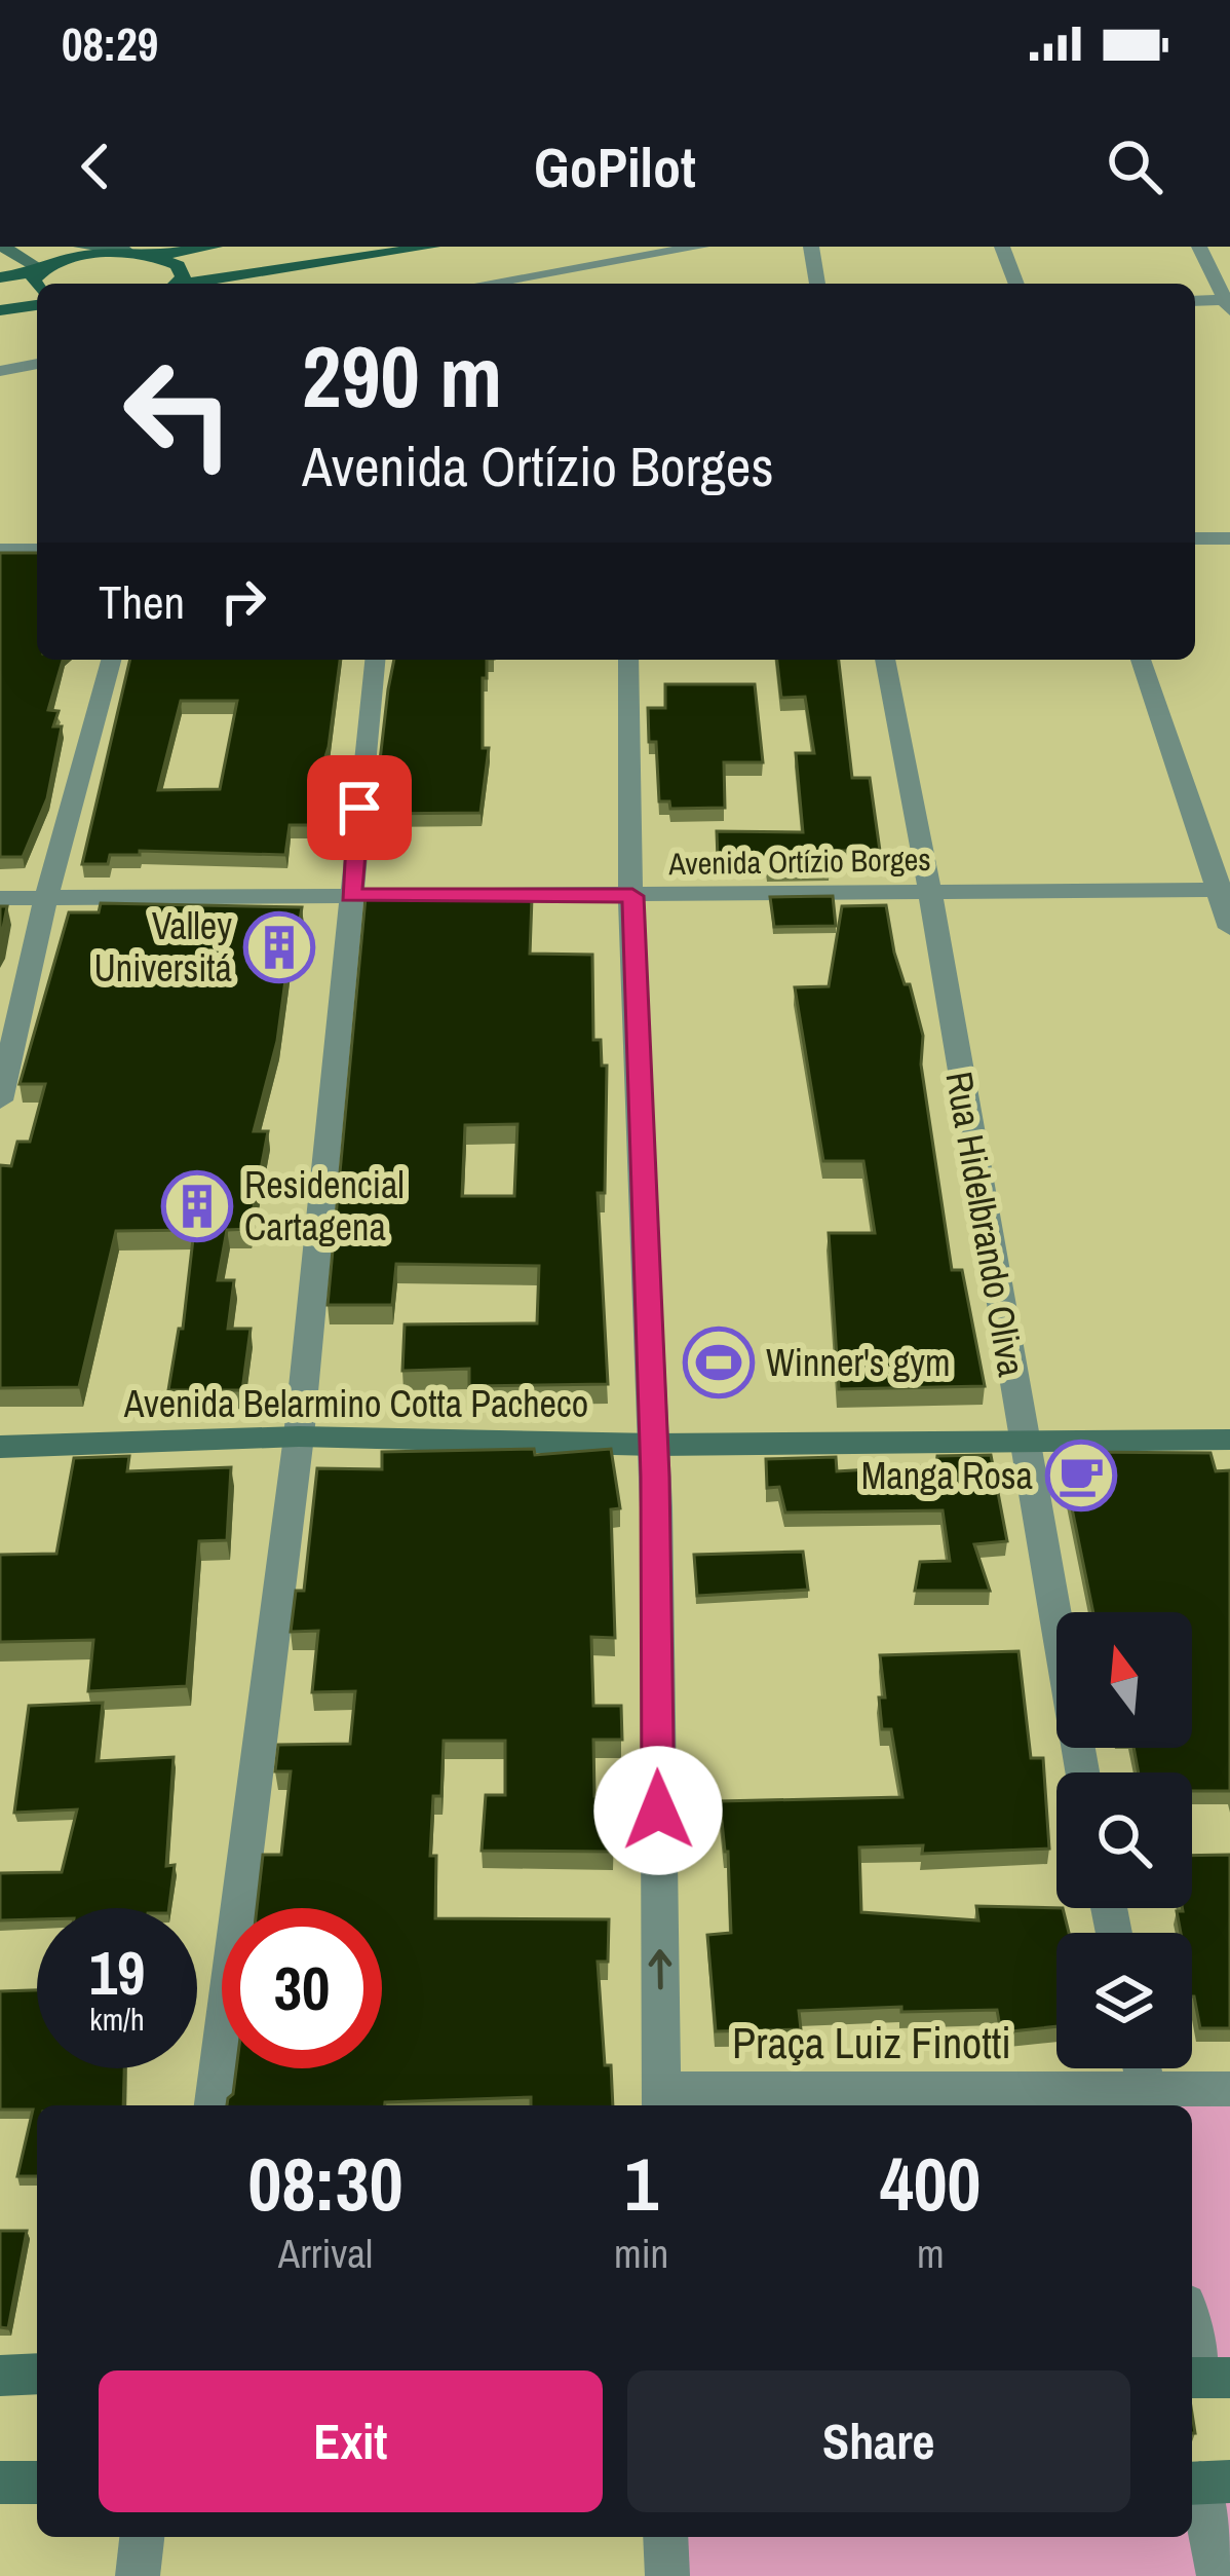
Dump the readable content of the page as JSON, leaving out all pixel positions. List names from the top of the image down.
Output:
{
  "streets": {
    "street": [
      "Avenida Ortízio Borges",
      "Rua Hidelbrando Oliva",
      "Avenida Belarmino Cotta Pacheco",
      "Praça Luiz Finotti"
    ]
  },
  "crossings": [
    ["Avenida Ortízio Borges", "Rua Hidelbrando Oliva"],
    ["Rua Hidelbrando Oliva", "Avenida Belarmino Cotta Pacheco"]
  ],
  "places": {
    "building": ["Valley Universitá", "Residencial Cartagena"],
    "sports": ["Winner's gym"],
    "cafe": ["Manga Rosa"]
  },
  "north": "top",
  "page": {
    "status": "08:29",
    "header": "GoPilot",
    "turn": ["290 m", "Avenida Ortízio Borges"],
    "then": "Then",
    "speed": "19 km/h",
    "limit": "30",
    "eta": [
      "08:30",
      "Arrival",
      "1",
      "min",
      "400",
      "m"
    ],
    "buttons": ["Exit", "Share"]
  }
}
